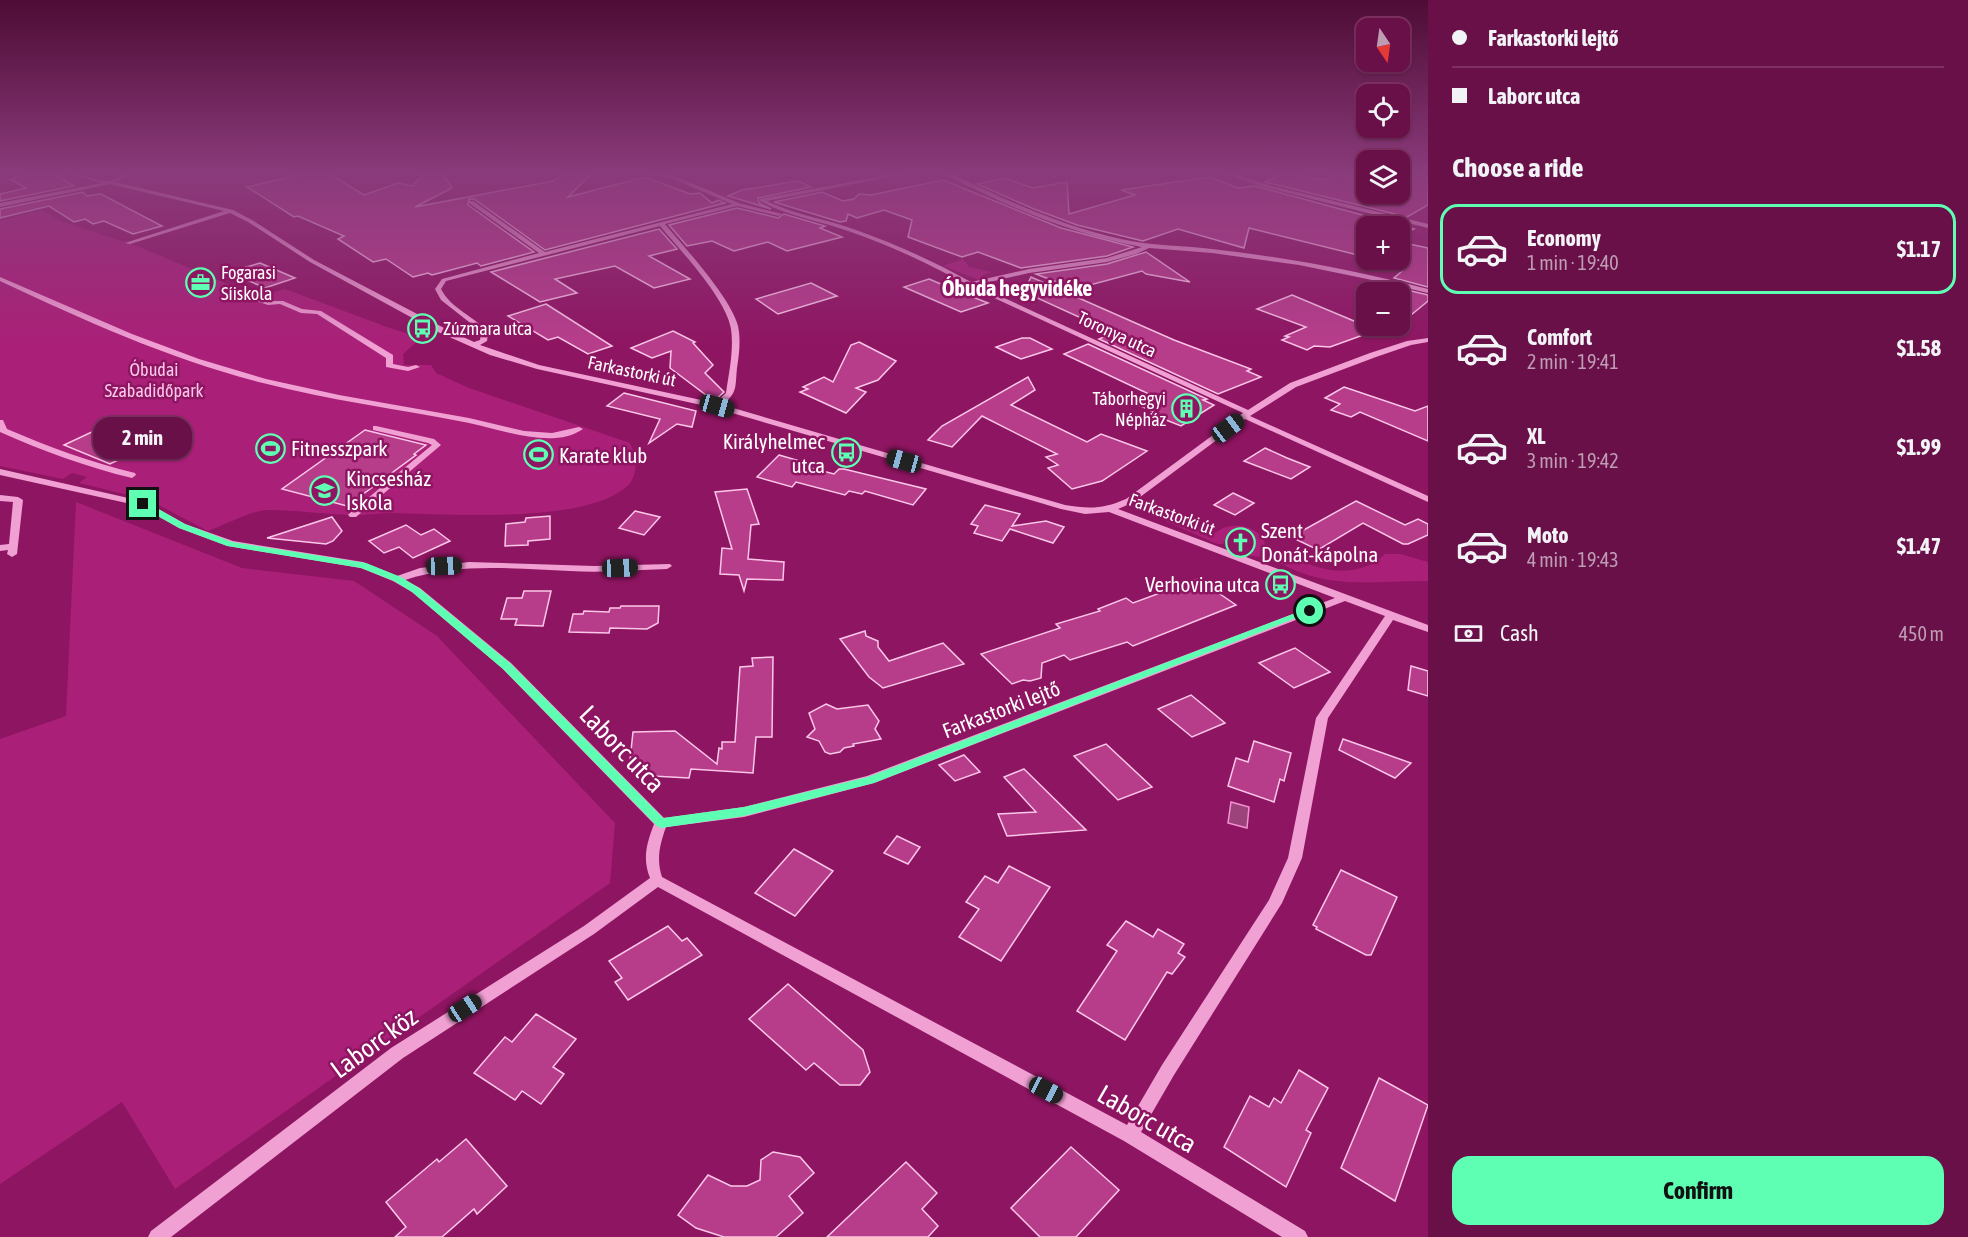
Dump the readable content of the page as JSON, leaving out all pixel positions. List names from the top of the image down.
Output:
{
  "streets": {
    "street": [
      "Toronya utca",
      "Farkastorki út",
      "Farkastorki lejtő",
      "Laborc utca",
      "Laborc köz"
    ]
  },
  "crossings": [
    ["Farkastorki út", "Farkastorki lejtő"],
    ["Farkastorki lejtő", "Laborc utca"],
    ["Laborc utca", "Laborc köz"]
  ],
  "districts": ["Óbuda hegyvidéke"],
  "parks": ["Óbudai Szabadidőpark"],
  "places": {
    "office": ["Fogarasi Síiskola"],
    "bus stop": ["Zúzmara utca", "Királyhelmec utca", "Verhovina utca"],
    "building": ["Táborhegyi Népház"],
    "sports": ["Fitnesszpark", "Karate klub"],
    "school or university": ["Kincsesház Iskola"],
    "church": ["Szent Donát-kápolna"]
  },
  "north": "bottom",
  "page": {
    "banner": ["Farkastorki lejtő", "Laborc utca"],
    "map_buttons": ["+", "−"],
    "heading": "Choose a ride",
    "list": [
      {
        "name": "Economy",
        "note": "1 min · 19:40",
        "value": "$1.17"
      },
      {
        "name": "Comfort",
        "note": "2 min · 19:41",
        "value": "$1.58"
      },
      {
        "name": "XL",
        "note": "3 min · 19:42",
        "value": "$1.99"
      },
      {
        "name": "Moto",
        "note": "4 min · 19:43",
        "value": "$1.47"
      }
    ],
    "bubble": "2 min",
    "pay": ["Cash", "450 m"],
    "buttons": "Confirm"
  }
}
